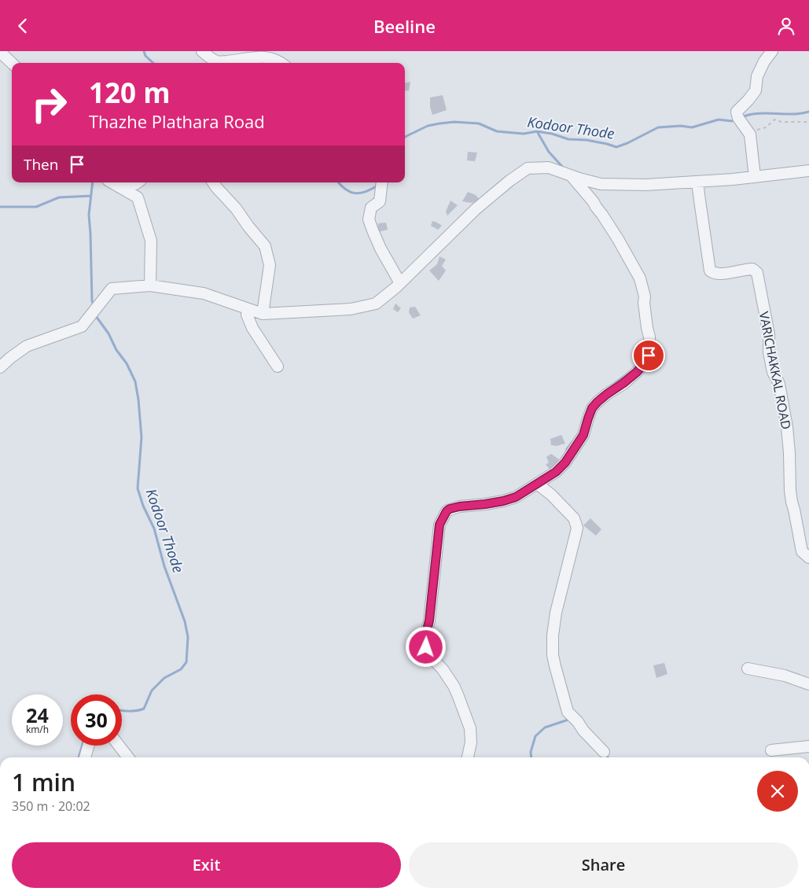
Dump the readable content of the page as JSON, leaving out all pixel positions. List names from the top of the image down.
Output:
{
  "streets": {
    "street": ["VARICHAKKAL ROAD"]
  },
  "water": ["Kodoor Thode"],
  "page": {
    "header": "Beeline",
    "turn": ["120 m", "Thazhe Plathara Road"],
    "then": "Then",
    "speed": "24 km/h",
    "limit": "30",
    "heading": ["1 min", "350 m · 20:02"],
    "buttons": ["Exit", "Share"]
  }
}
